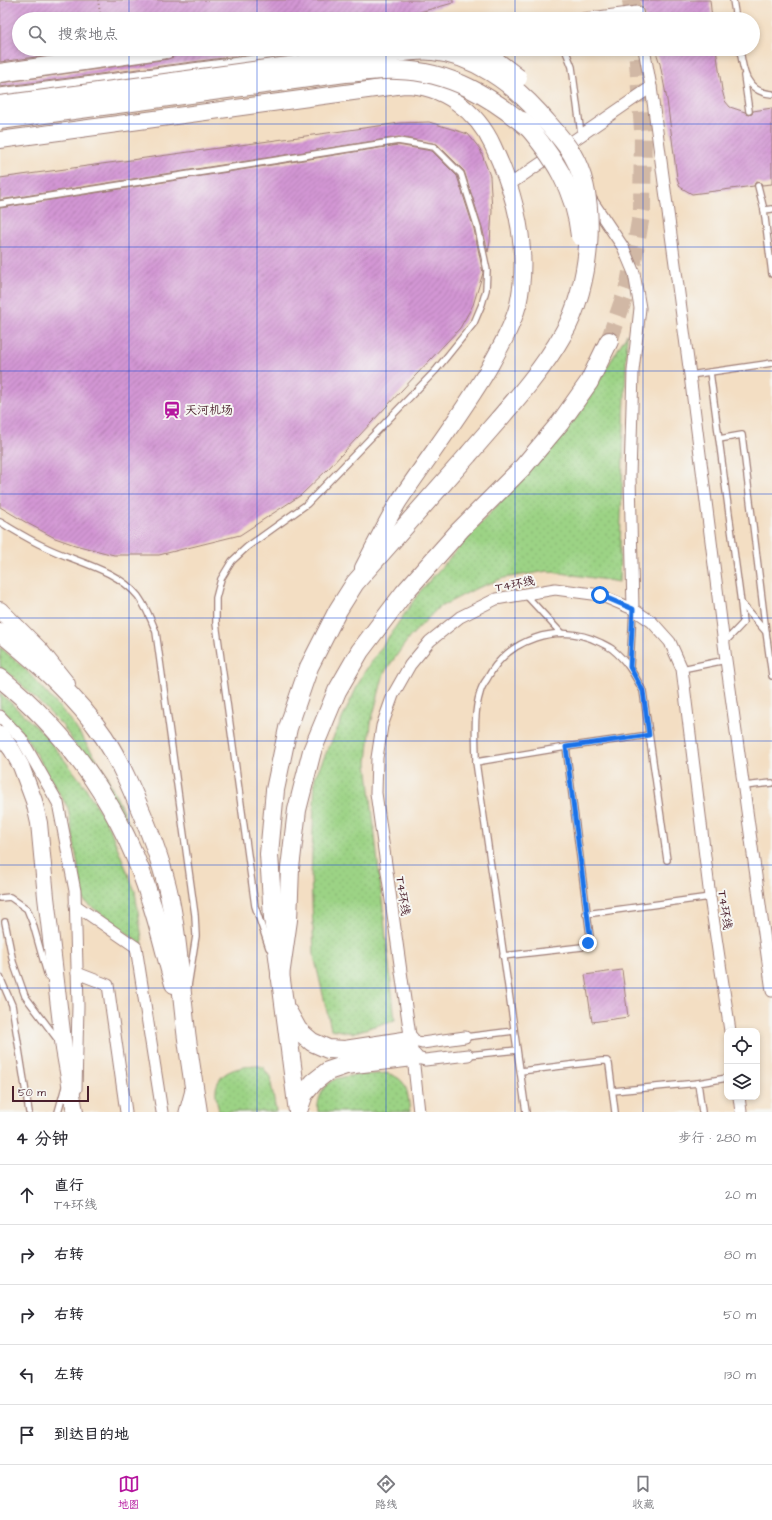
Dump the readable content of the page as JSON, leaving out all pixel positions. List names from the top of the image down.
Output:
{
  "streets": {
    "street": ["T4环线"]
  },
  "places": {
    "station": ["天河机场"]
  },
  "scale_bar": "50 m",
  "page": {
    "search": "搜索地点",
    "scale": "50 m",
    "heading": ["4 分钟", "步行 · 280 m"],
    "list": [
      ["直行", "T4环线", "20 m"],
      ["右转", "80 m"],
      ["右转", "50 m"],
      ["左转", "130 m"],
      "到达目的地"
    ],
    "nav": ["地图", "路线", "收藏"]
  }
}
